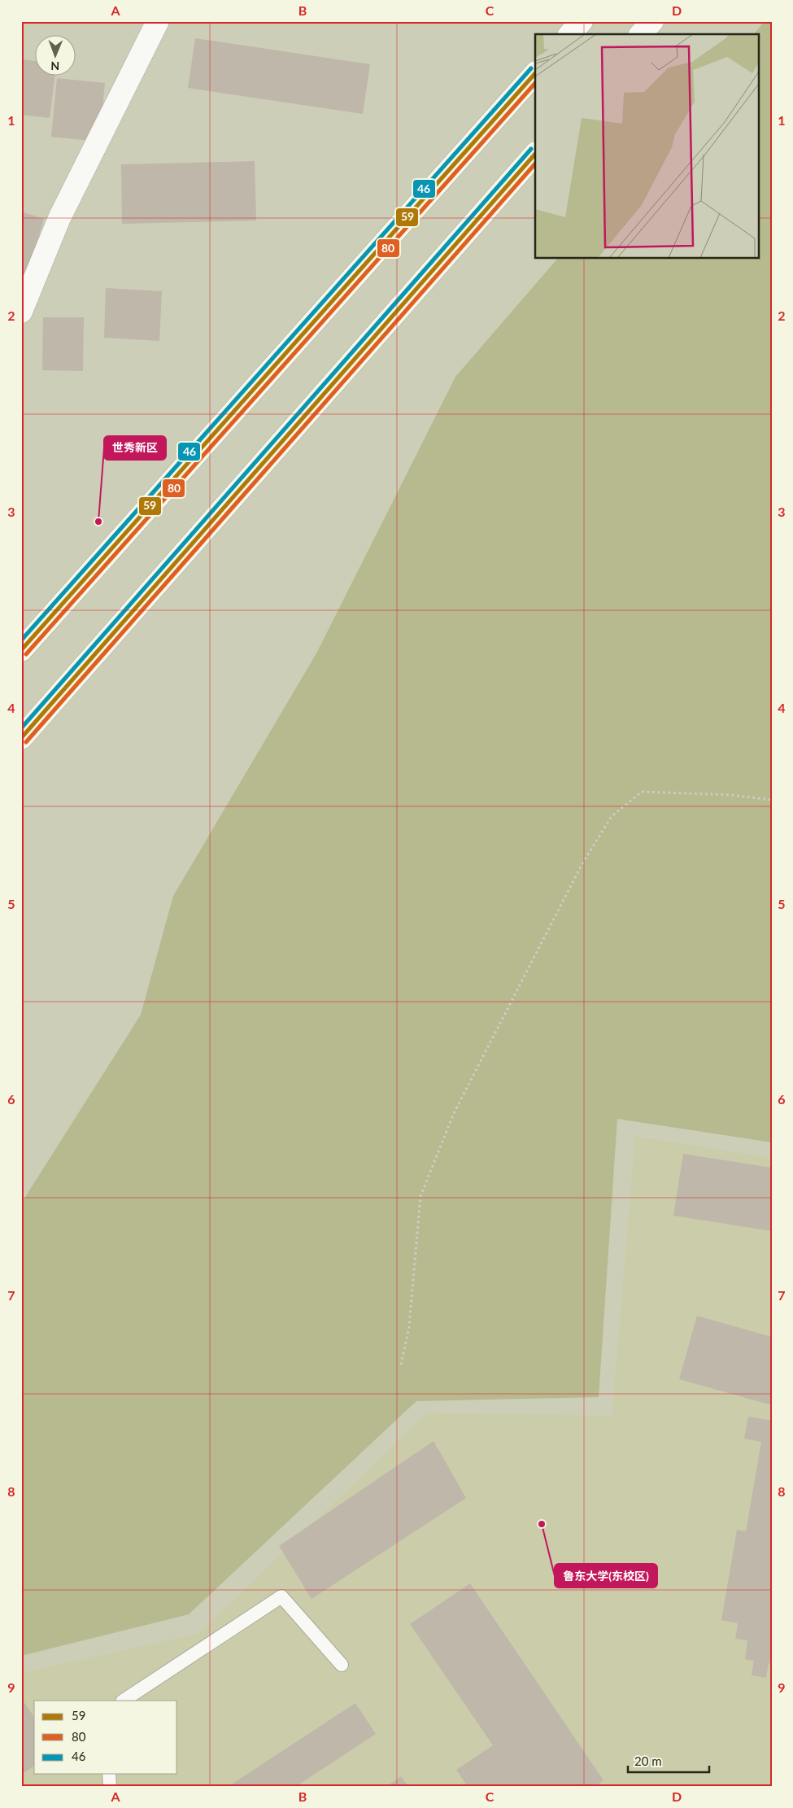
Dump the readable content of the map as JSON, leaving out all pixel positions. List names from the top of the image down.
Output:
{
  "places": ["世秀新区", "鲁东大学(东校区)"],
  "lines": ["transit line 46", "transit line 59", "transit line 80"],
  "legend": ["59", "80", "46"],
  "scale_bar": "20 m",
  "north": "bottom",
  "grid": {
    "columns": [
      "A",
      "B",
      "C",
      "D"
    ],
    "rows": [
      "1",
      "2",
      "3",
      "4",
      "5",
      "6",
      "7",
      "8",
      "9"
    ]
  }
}
